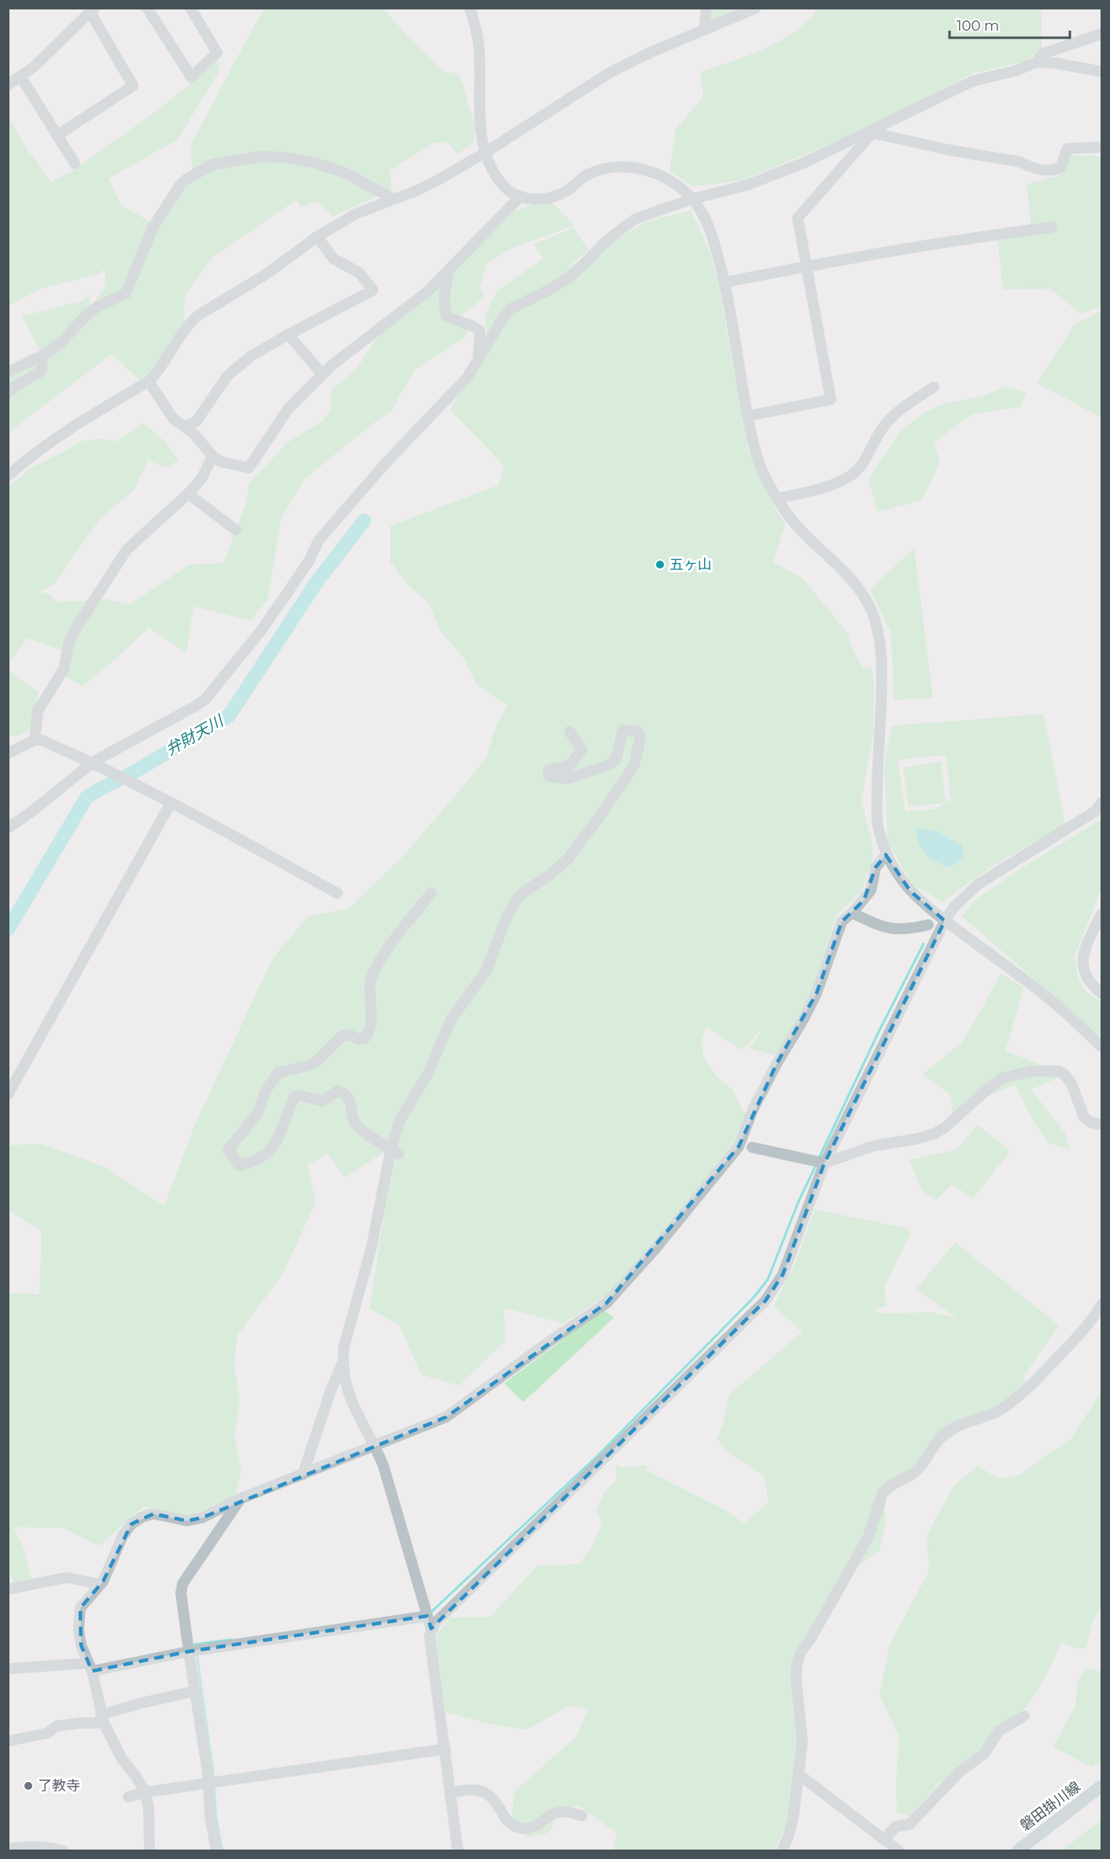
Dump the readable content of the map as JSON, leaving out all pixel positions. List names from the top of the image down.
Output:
{
  "streets": {
    "main road": ["磐田掛川線"]
  },
  "water": ["弁財天川"],
  "places": ["五ヶ山", "了教寺"],
  "scale_bar": "100 m"
}
